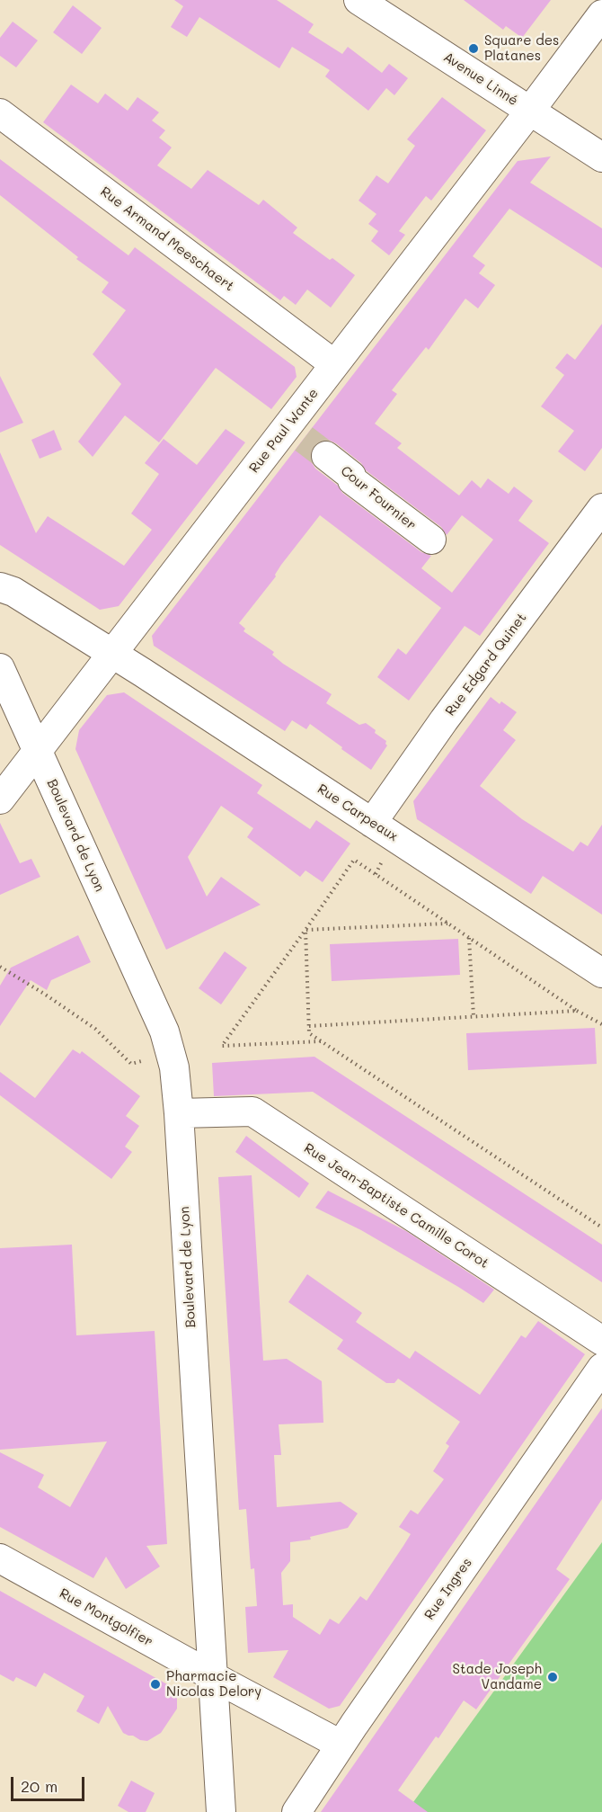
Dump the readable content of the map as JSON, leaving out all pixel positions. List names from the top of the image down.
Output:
{
  "streets": {
    "street": [
      "Avenue Linné",
      "Rue Armand Meeschaert",
      "Rue Paul Wante",
      "Cour Fournier",
      "Rue Edgard Quinet",
      "Rue Carpeaux",
      "Boulevard de Lyon",
      "Rue Jean-Baptiste Camille Corot",
      "Rue Ingres",
      "Rue Montgolfier"
    ]
  },
  "crossings": [
    ["Avenue Linné", "Rue Paul Wante"],
    ["Rue Armand Meeschaert", "Rue Paul Wante"],
    ["Rue Paul Wante", "Rue Carpeaux"],
    ["Rue Paul Wante", "Boulevard de Lyon"],
    ["Rue Edgard Quinet", "Rue Carpeaux"],
    ["Boulevard de Lyon", "Rue Jean-Baptiste Camille Corot"],
    ["Boulevard de Lyon", "Rue Montgolfier"],
    ["Rue Ingres", "Rue Montgolfier"]
  ],
  "places": ["Square des Platanes", "Stade Joseph Vandame", "Pharmacie Nicolas Delory"],
  "scale_bar": "20 m"
}
